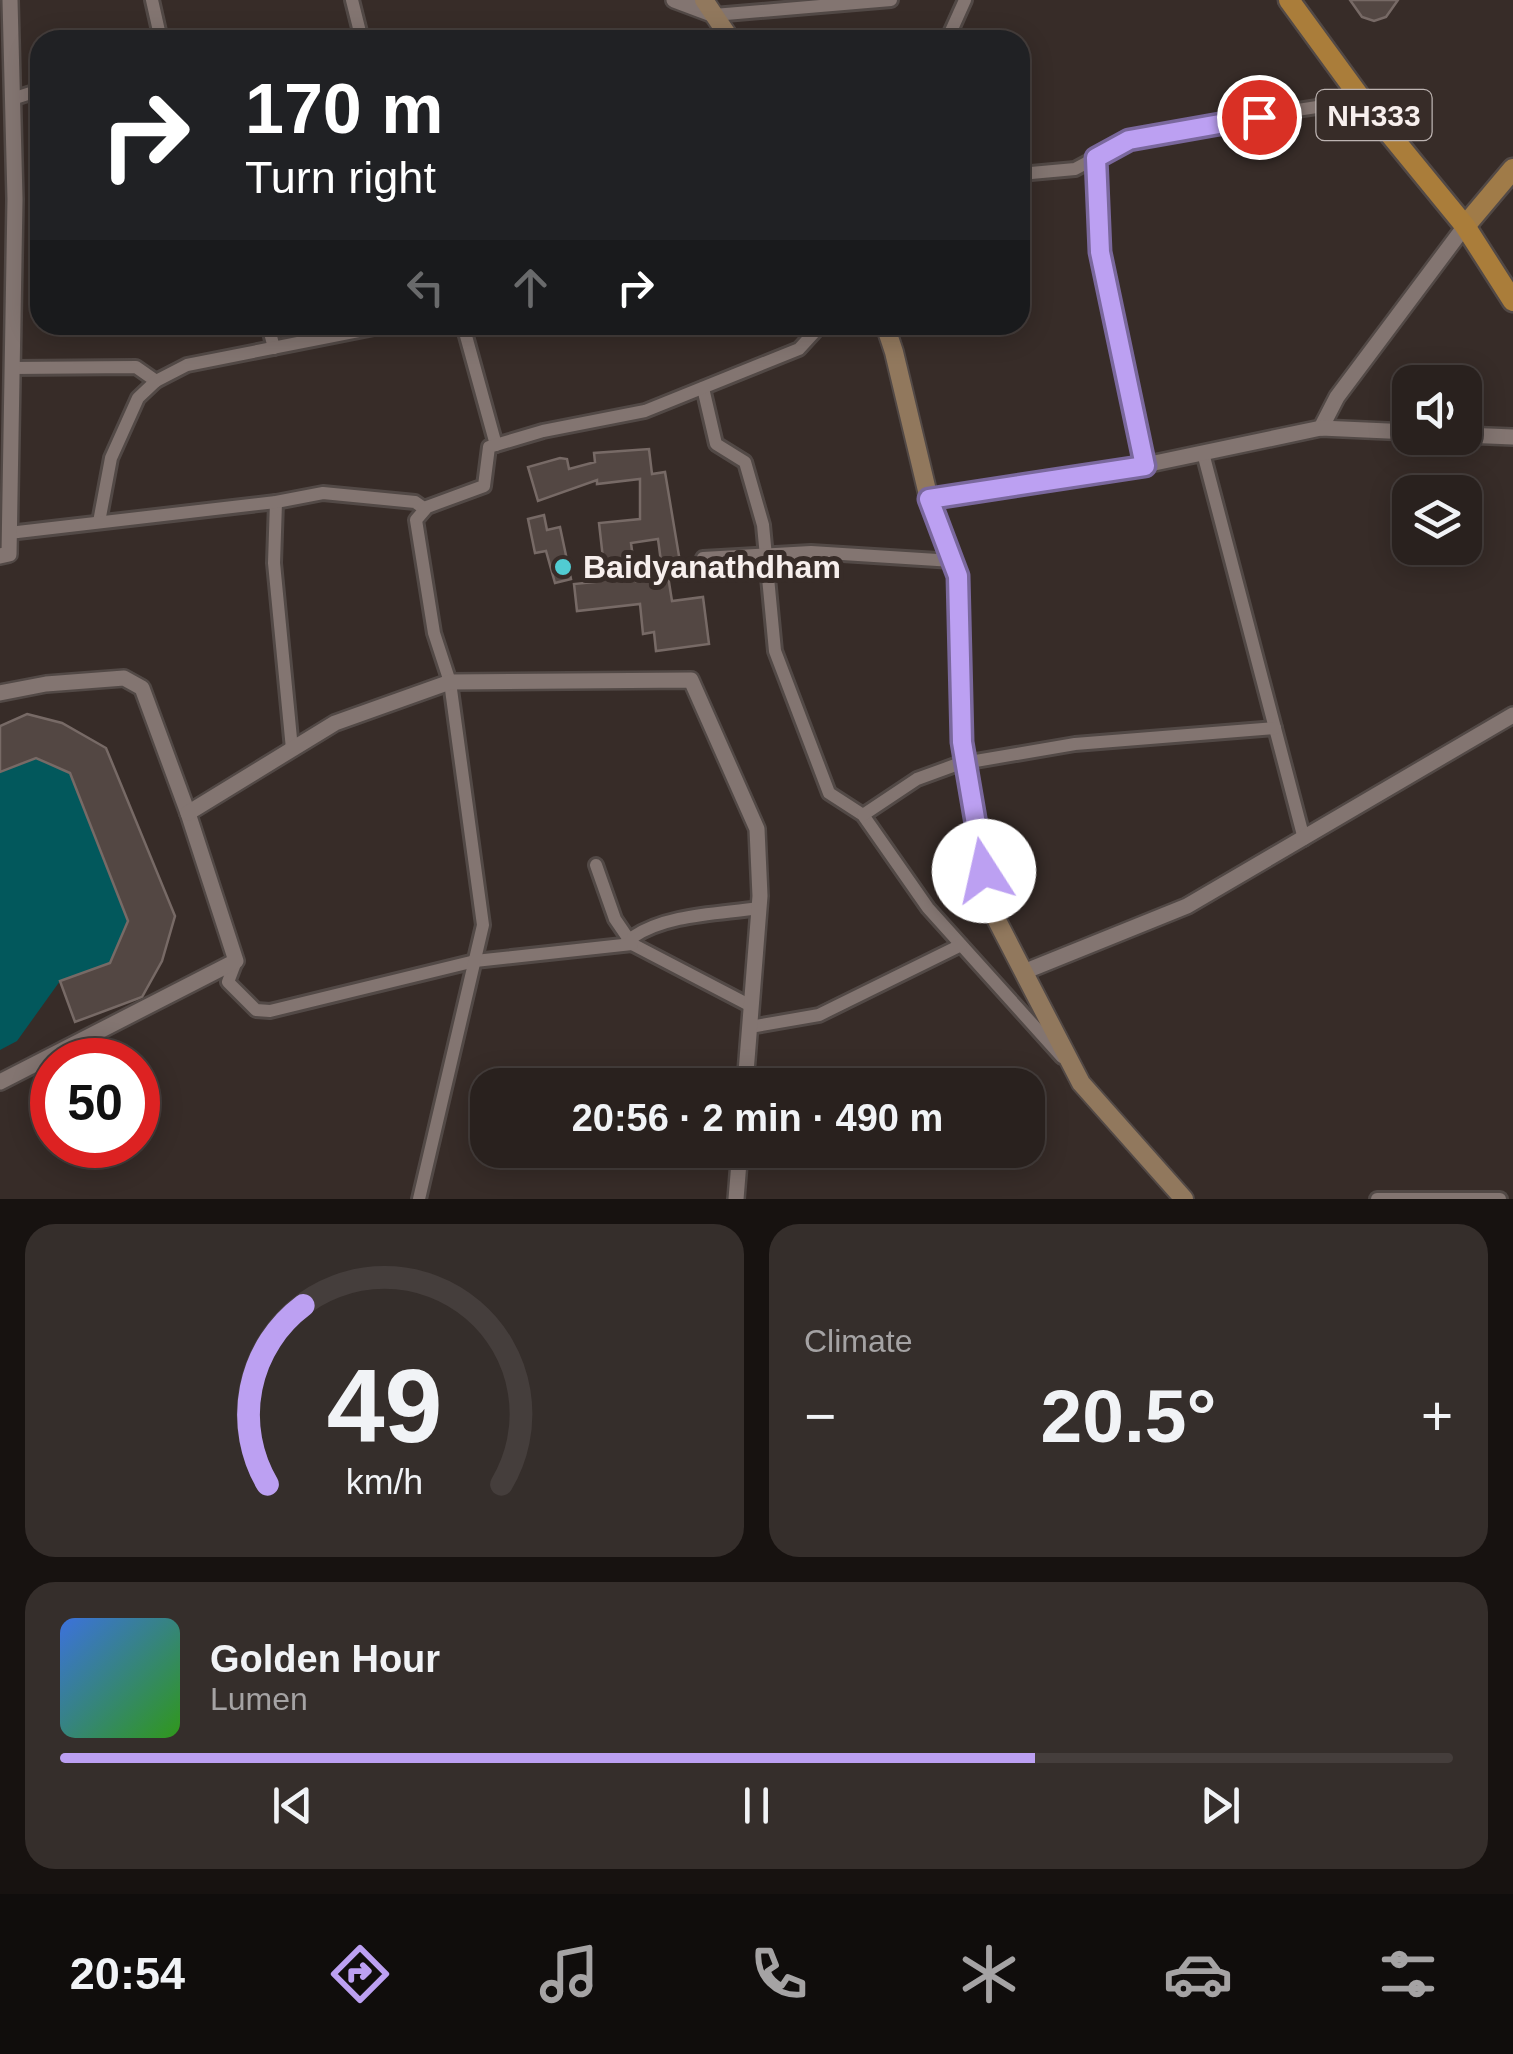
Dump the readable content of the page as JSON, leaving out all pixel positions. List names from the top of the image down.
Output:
{
  "streets": {
    "highway": ["NH333"]
  },
  "places": ["Baidyanathdham"],
  "page": {
    "turn": ["170 m", "Turn right"],
    "limit": "50",
    "trip": "20:56 · 2 min · 490 m",
    "tile": "Climate",
    "heat": ["−", "20.5°", "+"],
    "song": ["Golden Hour", "Lumen"],
    "tabs": "20:54",
    "gauge": ["49", "km/h"]
  }
}
